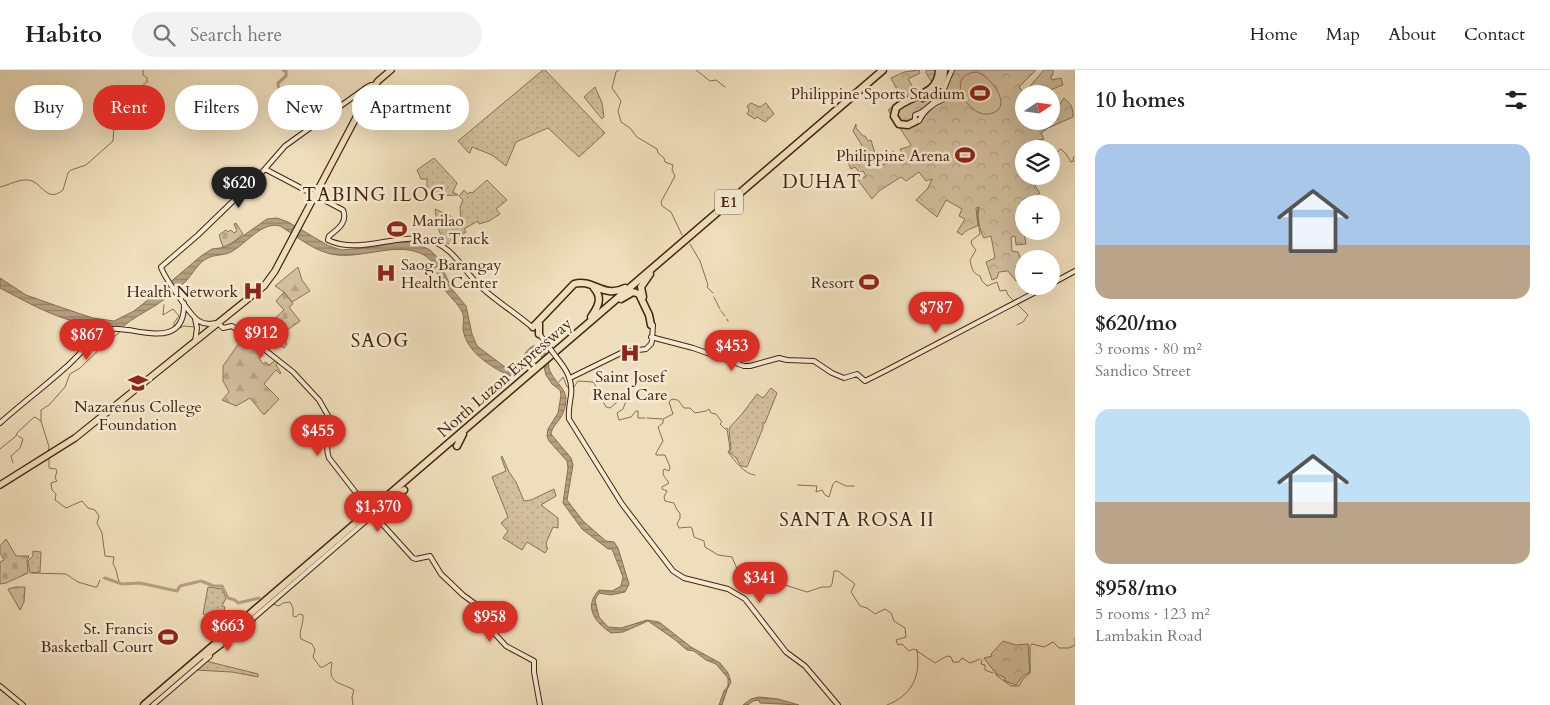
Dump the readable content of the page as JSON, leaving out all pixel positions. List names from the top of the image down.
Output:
{
  "streets": {
    "highway": ["E1", "North Luzon Expressway"]
  },
  "districts": [
    "DUHAT",
    "TABING ILOG",
    "SAOG",
    "SANTA ROSA II"
  ],
  "places": {
    "sports": [
      "Philippine Sports Stadium",
      "Philippine Arena",
      "Marilao Race Track",
      "Resort",
      "St. Francis Basketball Court"
    ],
    "hospital": ["Saog Barangay Health Center", "Health Network", "Saint Josef Renal Care"],
    "school or university": ["Nazarenus College Foundation"]
  },
  "north": "right",
  "page": {
    "header": "Habito",
    "search": "Search here",
    "nav": [
      "Home",
      "Map",
      "About",
      "Contact"
    ],
    "heading": "10 homes",
    "map_buttons": ["+", "−"],
    "chip": [
      "Buy",
      "Rent",
      "Filters",
      "New",
      "Apartment"
    ],
    "list": [
      {
        "name": "$620/mo",
        "note": "3 rooms · 80 m² · Sandico Street"
      },
      {
        "name": "$958/mo",
        "note": "5 rooms · 123 m² · Lambakin Road"
      }
    ],
    "price": [
      "$620",
      "$787",
      "$912",
      "$867",
      "$453",
      "$455",
      "$1,370",
      "$341",
      "$958",
      "$663"
    ]
  }
}
